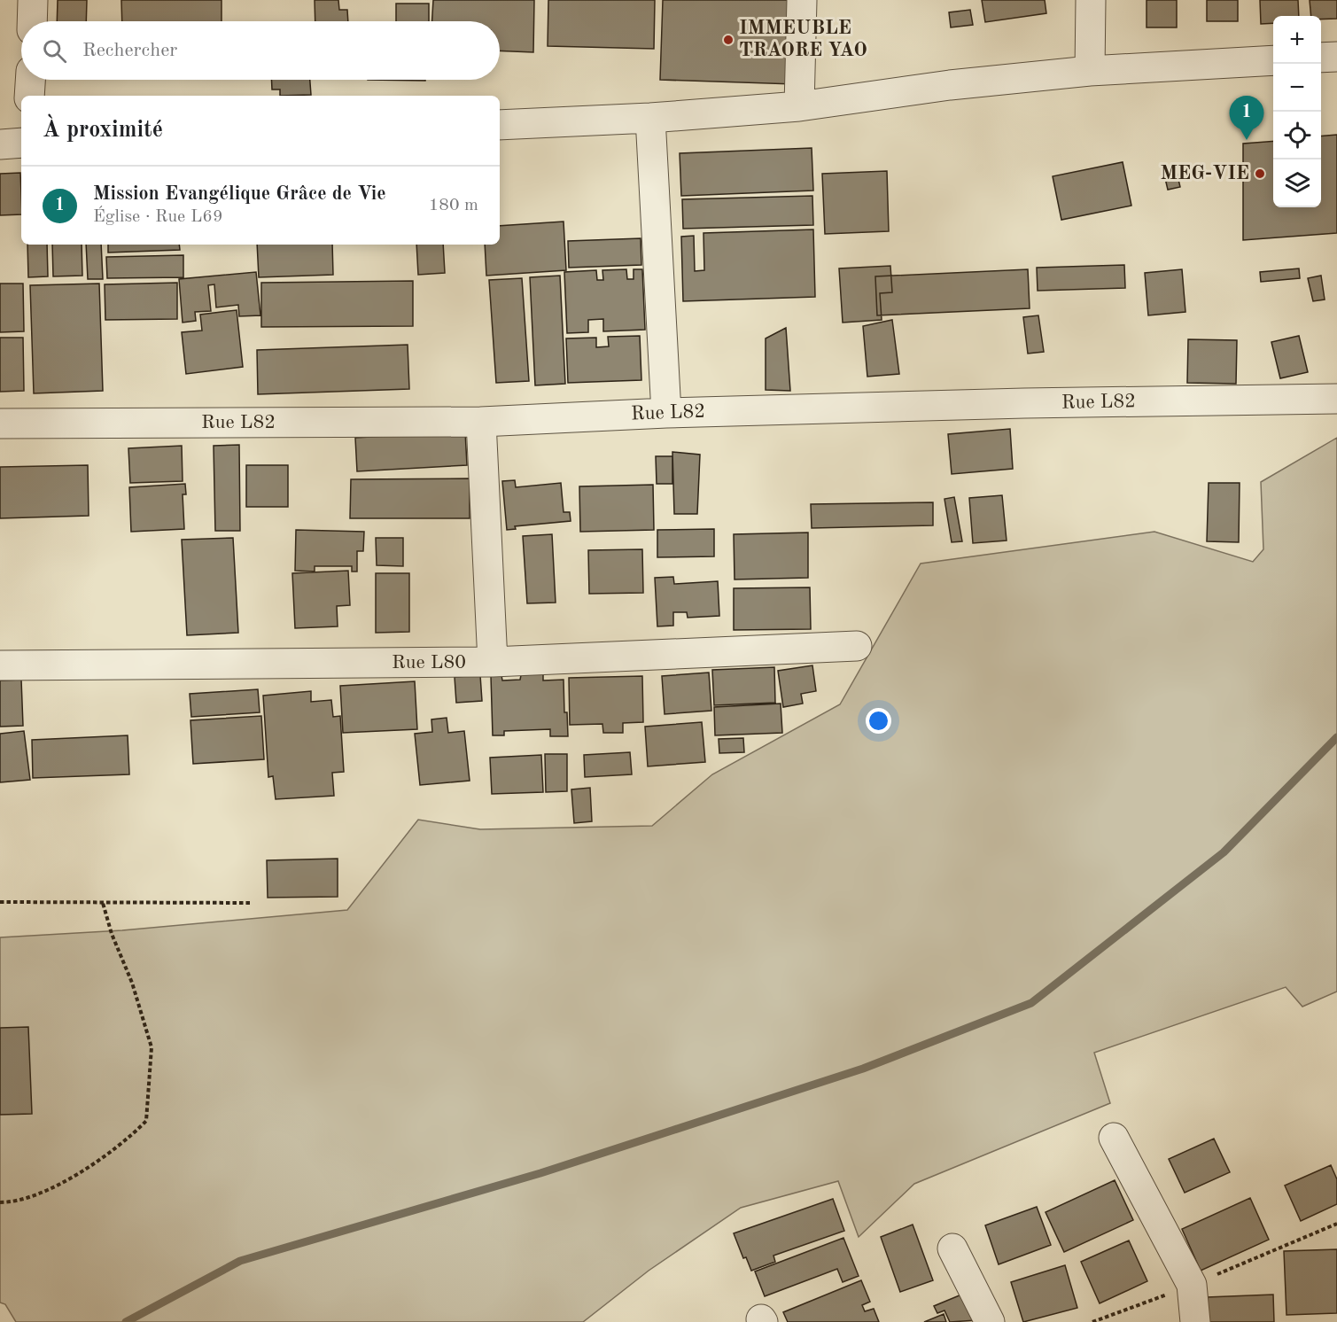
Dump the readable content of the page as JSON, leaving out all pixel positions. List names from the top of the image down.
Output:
{
  "streets": {
    "street": ["Rue L82", "Rue L80"]
  },
  "places": ["IMMEUBLE TRAORE YAO", "MEG-VIE"],
  "page": {
    "map_buttons": ["+", "−"],
    "search": "Rechercher",
    "pins": "1",
    "heading": "À proximité",
    "list": [
      {
        "mark": "1",
        "name": "Mission Evangélique Grâce de Vie",
        "note": "Église · Rue L69",
        "value": "180 m"
      }
    ]
  }
}
